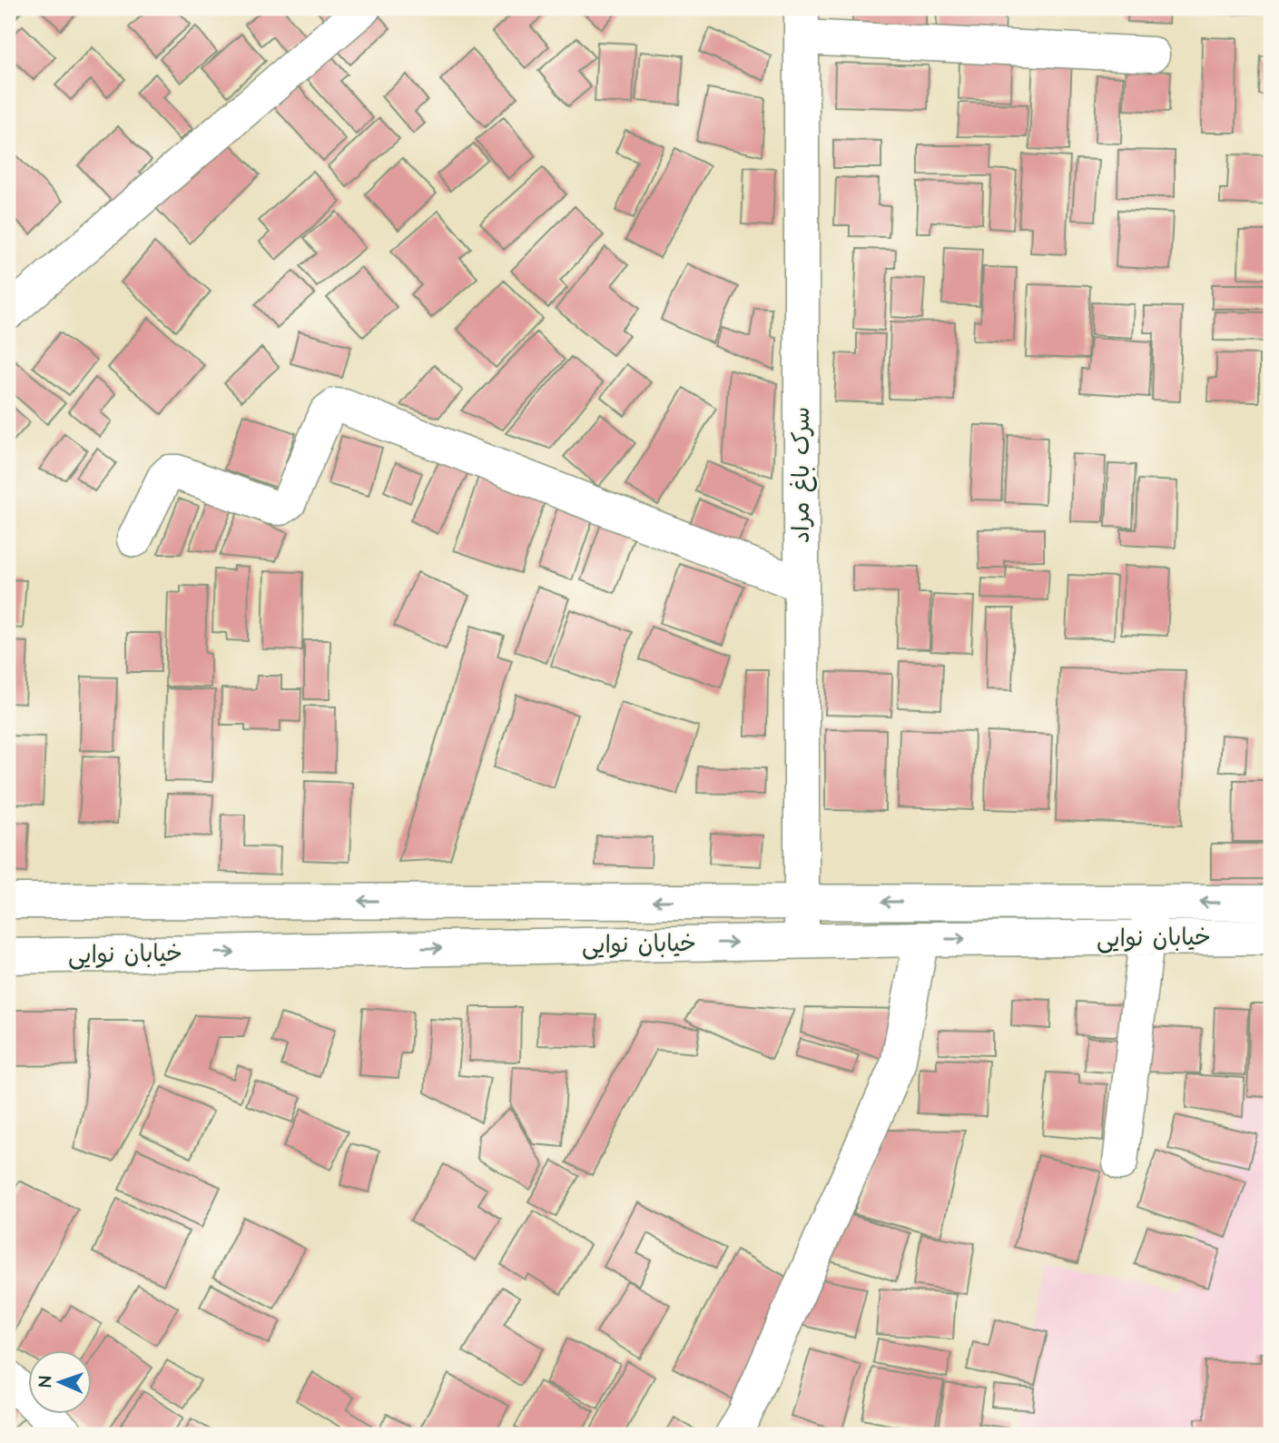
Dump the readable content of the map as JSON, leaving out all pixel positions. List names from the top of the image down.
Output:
{
  "streets": {
    "street": ["سرک باغ مراد", "خیابان نوایی"]
  },
  "crossings": [
    ["سرک باغ مراد", "خیابان نوایی"]
  ],
  "north": "left"
}
